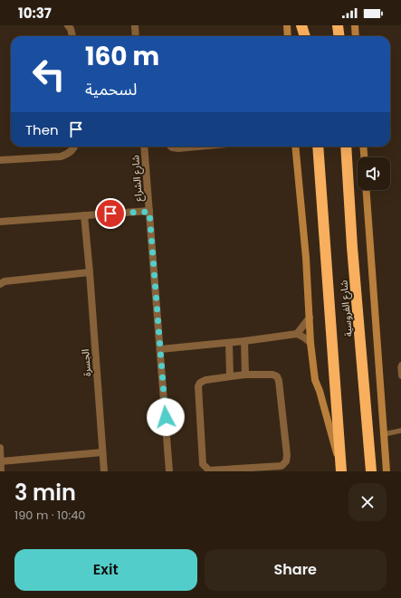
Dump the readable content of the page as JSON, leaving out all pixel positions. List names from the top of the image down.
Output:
{
  "streets": {
    "highway": ["شارع الفروسية"],
    "street": ["شارع الشراع", "الجسرة"]
  },
  "page": {
    "status": "10:37",
    "turn": ["160 m", "لسحمية"],
    "then": "Then",
    "heading": ["3 min", "190 m · 10:40"],
    "buttons": ["Exit", "Share"]
  }
}
